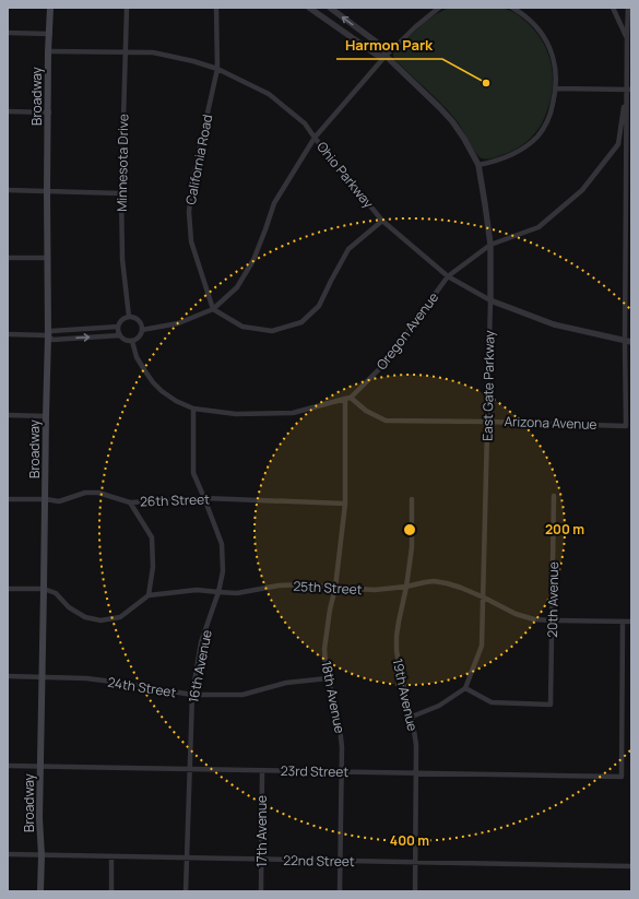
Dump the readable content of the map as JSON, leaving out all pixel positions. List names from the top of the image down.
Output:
{
  "streets": {
    "main road": ["Broadway"],
    "street": [
      "California Road",
      "Minnesota Drive",
      "Ohio Parkway",
      "Oregon Avenue",
      "East Gate Parkway",
      "Arizona Avenue",
      "26th Street",
      "25th Street",
      "20th Avenue",
      "16th Avenue",
      "24th Street",
      "19th Avenue",
      "18th Avenue",
      "23rd Street",
      "17th Avenue",
      "22nd Street"
    ]
  },
  "crossings": [
    ["Broadway", "Ohio Parkway"],
    ["Broadway", "26th Street"],
    ["Broadway", "25th Street"],
    ["Broadway", "24th Street"],
    ["Broadway", "23rd Street"],
    ["Broadway", "22nd Street"],
    ["California Road", "Ohio Parkway"],
    ["Minnesota Drive", "Ohio Parkway"],
    ["Ohio Parkway", "Oregon Avenue"],
    ["Ohio Parkway", "East Gate Parkway"],
    ["Ohio Parkway", "Arizona Avenue"],
    ["Oregon Avenue", "East Gate Parkway"],
    ["Oregon Avenue", "Arizona Avenue"],
    ["Oregon Avenue", "18th Avenue"],
    ["East Gate Parkway", "Arizona Avenue"],
    ["East Gate Parkway", "25th Street"],
    ["East Gate Parkway", "20th Avenue"],
    ["Arizona Avenue", "18th Avenue"],
    ["26th Street", "25th Street"],
    ["26th Street", "16th Avenue"],
    ["26th Street", "18th Avenue"],
    ["25th Street", "20th Avenue"],
    ["25th Street", "16th Avenue"],
    ["25th Street", "19th Avenue"],
    ["25th Street", "18th Avenue"],
    ["25th Street", "23rd Street"],
    ["16th Avenue", "24th Street"],
    ["16th Avenue", "23rd Street"],
    ["16th Avenue", "22nd Street"],
    ["24th Street", "18th Avenue"],
    ["19th Avenue", "23rd Street"],
    ["19th Avenue", "22nd Street"],
    ["18th Avenue", "23rd Street"],
    ["18th Avenue", "22nd Street"],
    ["23rd Street", "17th Avenue"],
    ["17th Avenue", "22nd Street"]
  ],
  "places": ["Harmon Park"],
  "rings": ["200 m", "400 m"]
}
